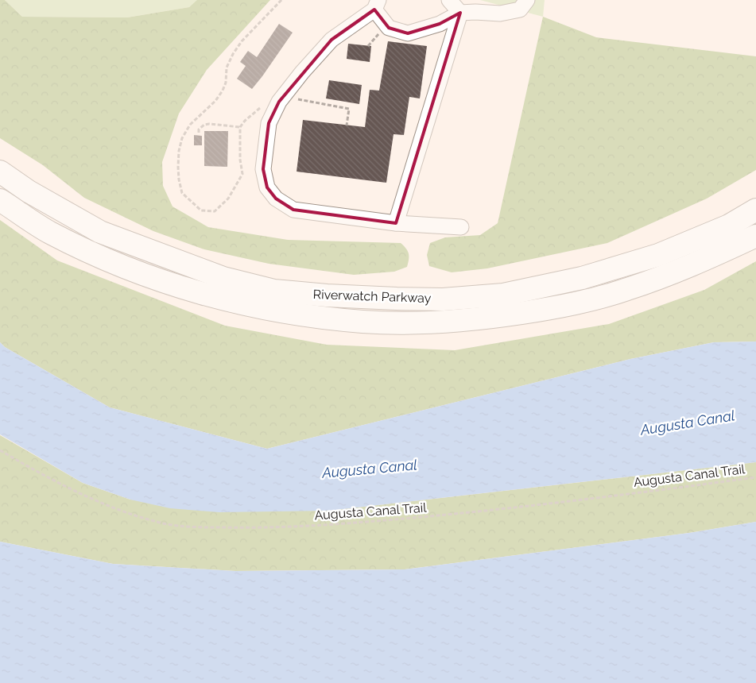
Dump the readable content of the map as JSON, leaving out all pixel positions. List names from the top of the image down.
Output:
{
  "streets": {
    "main road": ["Riverwatch Parkway"],
    "path": ["Augusta Canal Trail"]
  },
  "water": ["Augusta Canal"]
}
